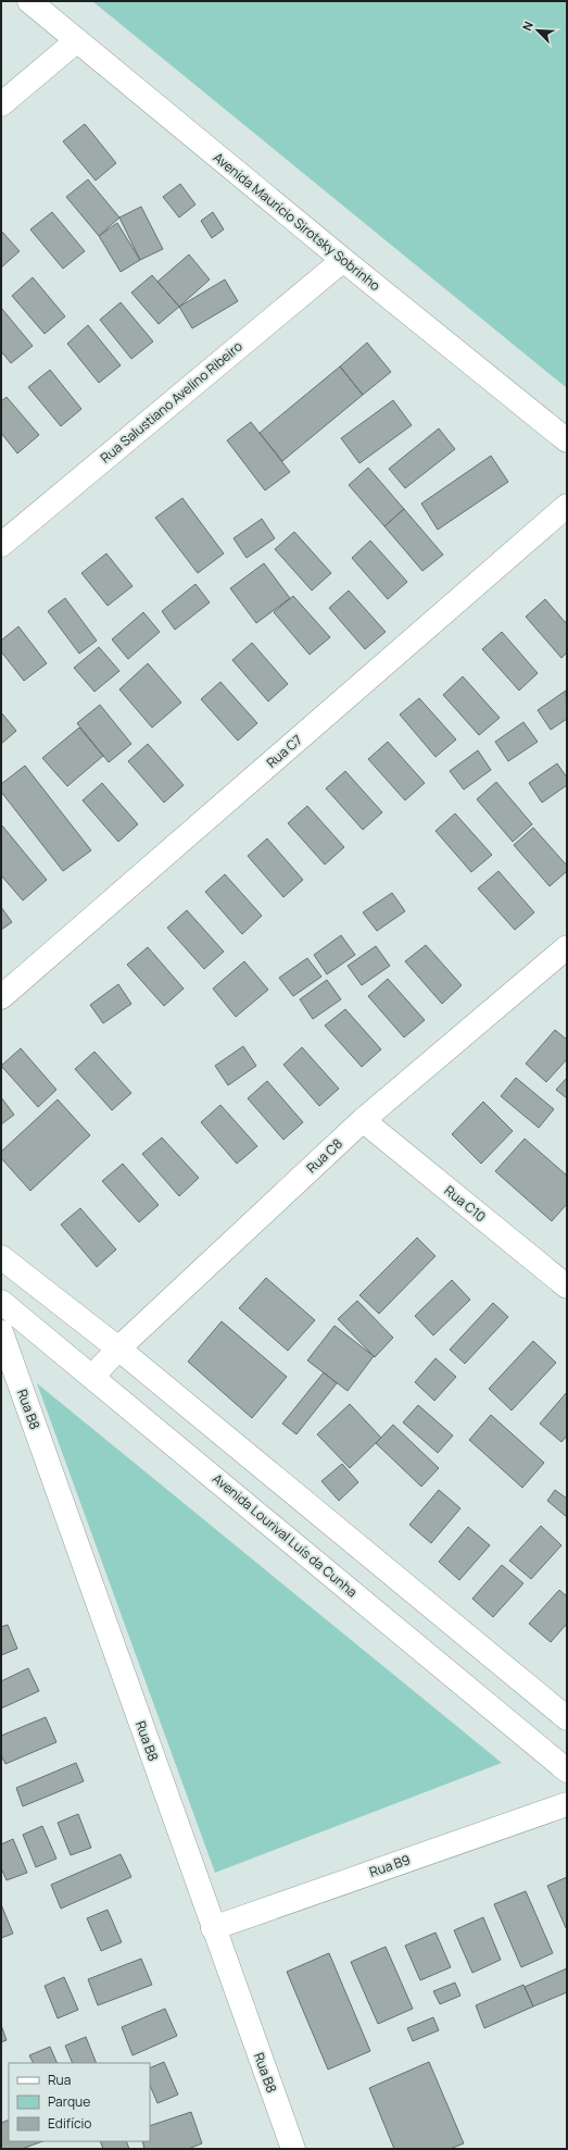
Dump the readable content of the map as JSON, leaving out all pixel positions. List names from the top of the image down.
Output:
{
  "streets": {
    "street": [
      "Avenida Maurício Sirotsky Sobrinho",
      "Rua Salustiano Avelino Ribeiro",
      "Rua C7",
      "Rua C8",
      "Rua C10",
      "Rua B8",
      "Avenida Lourival Luís da Cunha",
      "Rua B9"
    ]
  },
  "crossings": [
    ["Avenida Maurício Sirotsky Sobrinho", "Rua Salustiano Avelino Ribeiro"],
    ["Rua C8", "Rua C10"],
    ["Rua C8", "Avenida Lourival Luís da Cunha"],
    ["Rua B8", "Rua B9"]
  ],
  "legend": ["Rua", "Parque", "Edifício"],
  "north": "top left"
}
